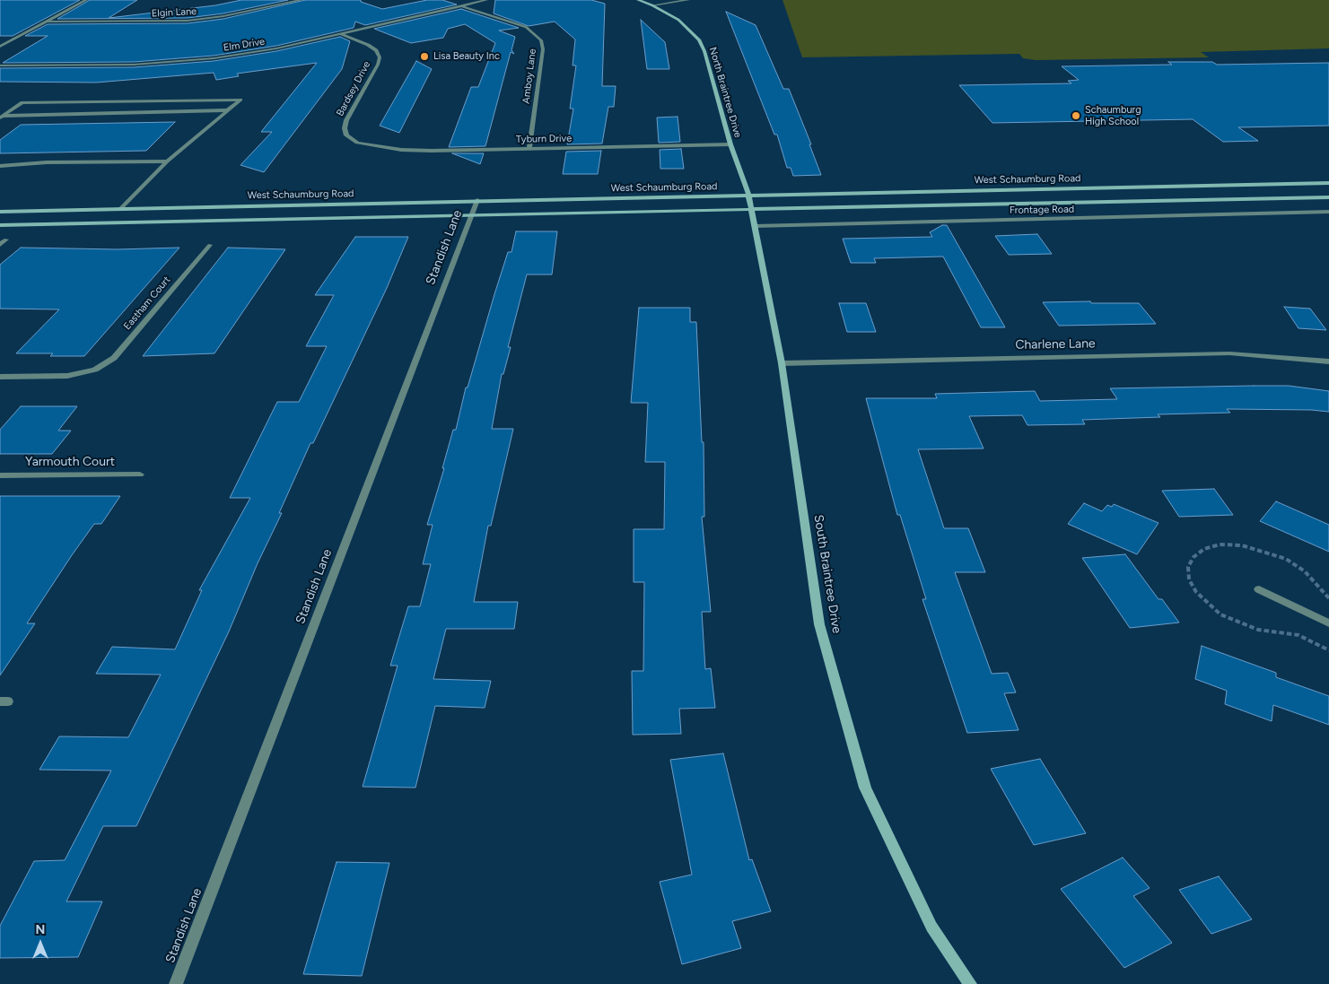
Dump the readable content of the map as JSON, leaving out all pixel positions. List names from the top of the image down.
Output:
{
  "streets": {
    "main road": ["North Braintree Drive", "West Schaumburg Road", "South Braintree Drive"],
    "street": [
      "Elgin Lane",
      "Elm Drive",
      "Amboy Lane",
      "Bardsey Drive",
      "Tyburn Drive",
      "Frontage Road",
      "Standish Lane",
      "Eastham Court",
      "Charlene Lane",
      "Yarmouth Court"
    ]
  },
  "crossings": [
    ["Elm Drive", "Amboy Lane"],
    ["Elm Drive", "Bardsey Drive"],
    ["Amboy Lane", "Tyburn Drive"],
    ["Bardsey Drive", "Tyburn Drive"],
    ["North Braintree Drive", "Tyburn Drive"],
    ["North Braintree Drive", "West Schaumburg Road"],
    ["North Braintree Drive", "South Braintree Drive"],
    ["West Schaumburg Road", "Standish Lane"],
    ["West Schaumburg Road", "South Braintree Drive"],
    ["Frontage Road", "South Braintree Drive"],
    ["Charlene Lane", "South Braintree Drive"]
  ],
  "places": ["Lisa Beauty Inc", "Schaumburg High School"],
  "north": "top"
}
